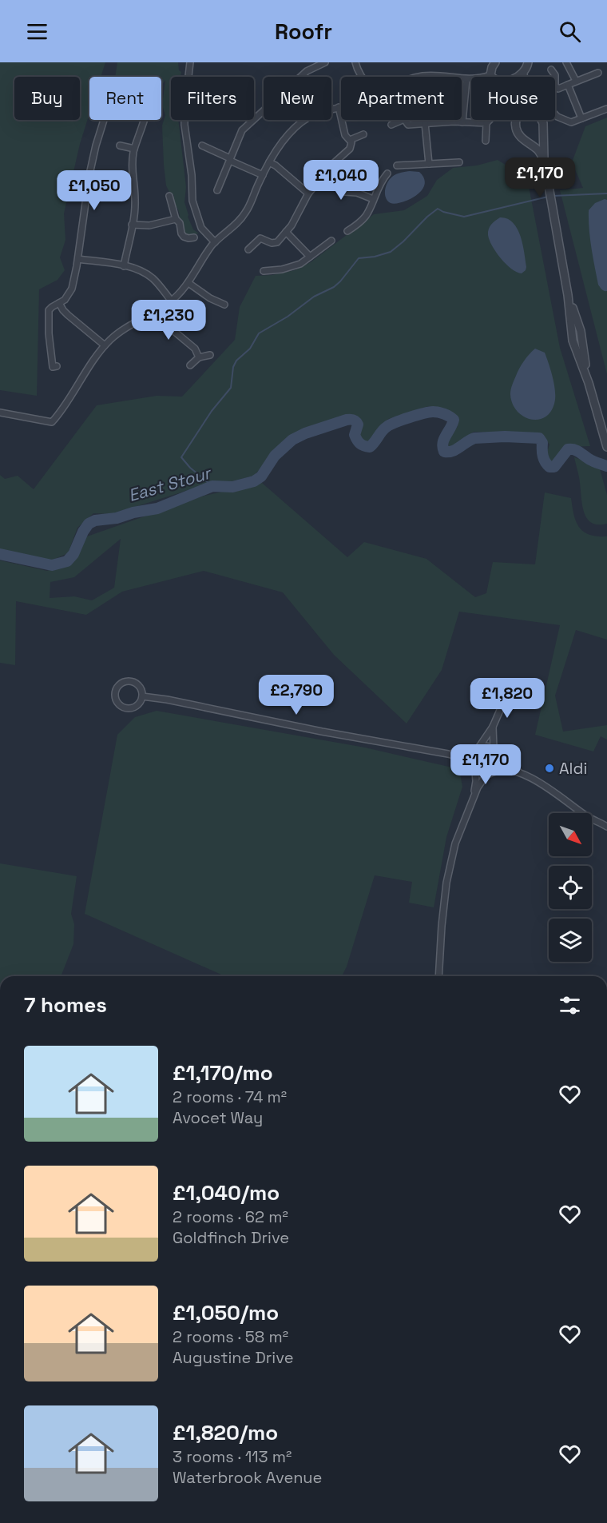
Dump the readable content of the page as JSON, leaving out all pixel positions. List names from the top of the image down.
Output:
{
  "water": ["East Stour"],
  "places": ["Aldi"],
  "north": "bottom right",
  "page": {
    "header": "Roofr",
    "chip": [
      "Buy",
      "Rent",
      "Filters",
      "New",
      "Apartment",
      "House"
    ],
    "price": [
      "£1,170",
      "£1,040",
      "£1,050",
      "£1,230",
      "£2,790",
      "£1,820",
      "£1,170"
    ],
    "heading": "7 homes",
    "list": [
      {
        "name": "£1,170/mo",
        "note": "2 rooms · 74 m² · Avocet Way"
      },
      {
        "name": "£1,040/mo",
        "note": "2 rooms · 62 m² · Goldfinch Drive"
      },
      {
        "name": "£1,050/mo",
        "note": "2 rooms · 58 m² · Augustine Drive"
      },
      {
        "name": "£1,820/mo",
        "note": "3 rooms · 113 m² · Waterbrook Avenue"
      }
    ]
  }
}
